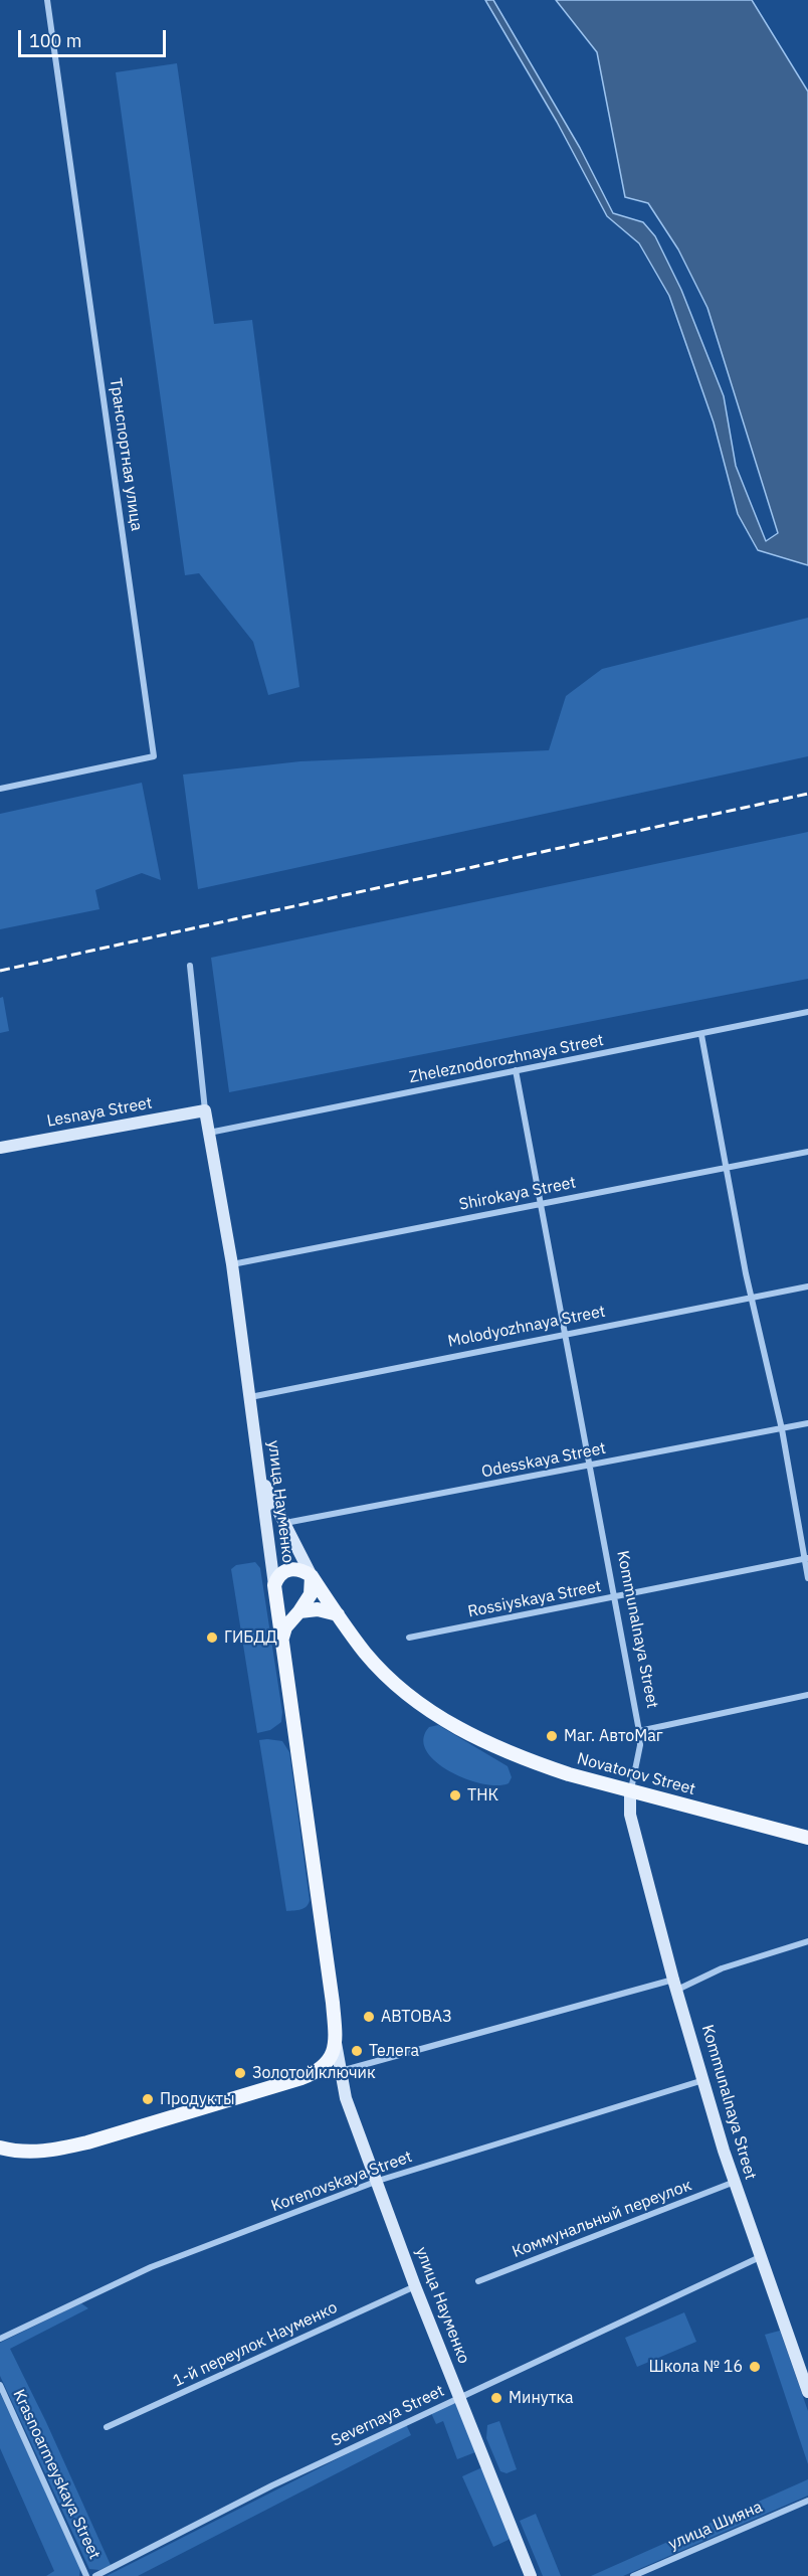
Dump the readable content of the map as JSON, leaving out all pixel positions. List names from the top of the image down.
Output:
{
  "streets": {
    "main road": [
      "Lesnaya Street",
      "улица Науменко",
      "Kommunalnaya Street",
      "Novatorov Street"
    ],
    "street": [
      "Транспортная улица",
      "Zheleznodorozhnaya Street",
      "Shirokaya Street",
      "Molodyozhnaya Street",
      "Odesskaya Street",
      "Rossiyskaya Street",
      "Korenovskaya Street",
      "Коммунальный переулок",
      "1-й переулок Науменко",
      "Severnaya Street",
      "Krasnoarmeyskaya Street",
      "улица Шияна"
    ]
  },
  "crossings": [
    ["Zheleznodorozhnaya Street", "улица Науменко"],
    ["Zheleznodorozhnaya Street", "Kommunalnaya Street"],
    ["Lesnaya Street", "улица Науменко"],
    ["Shirokaya Street", "улица Науменко"],
    ["Shirokaya Street", "Kommunalnaya Street"],
    ["Molodyozhnaya Street", "улица Науменко"],
    ["Molodyozhnaya Street", "Kommunalnaya Street"],
    ["Odesskaya Street", "Kommunalnaya Street"],
    ["Odesskaya Street", "Novatorov Street"],
    ["улица Науменко", "Novatorov Street"],
    ["улица Науменко", "Korenovskaya Street"],
    ["улица Науменко", "1-й переулок Науменко"],
    ["улица Науменко", "Severnaya Street"],
    ["Rossiyskaya Street", "Kommunalnaya Street"],
    ["Kommunalnaya Street", "Novatorov Street"],
    ["Kommunalnaya Street", "Korenovskaya Street"],
    ["Kommunalnaya Street", "Коммунальный переулок"],
    ["Kommunalnaya Street", "Severnaya Street"]
  ],
  "places": [
    "ГИБДД",
    "Маг. АвтоМаг",
    "ТНК",
    "АВТОВАЗ",
    "Телега",
    "Золотой ключик",
    "Продукты",
    "Школа № 16",
    "Минутка"
  ],
  "scale_bar": "100 m"
}
